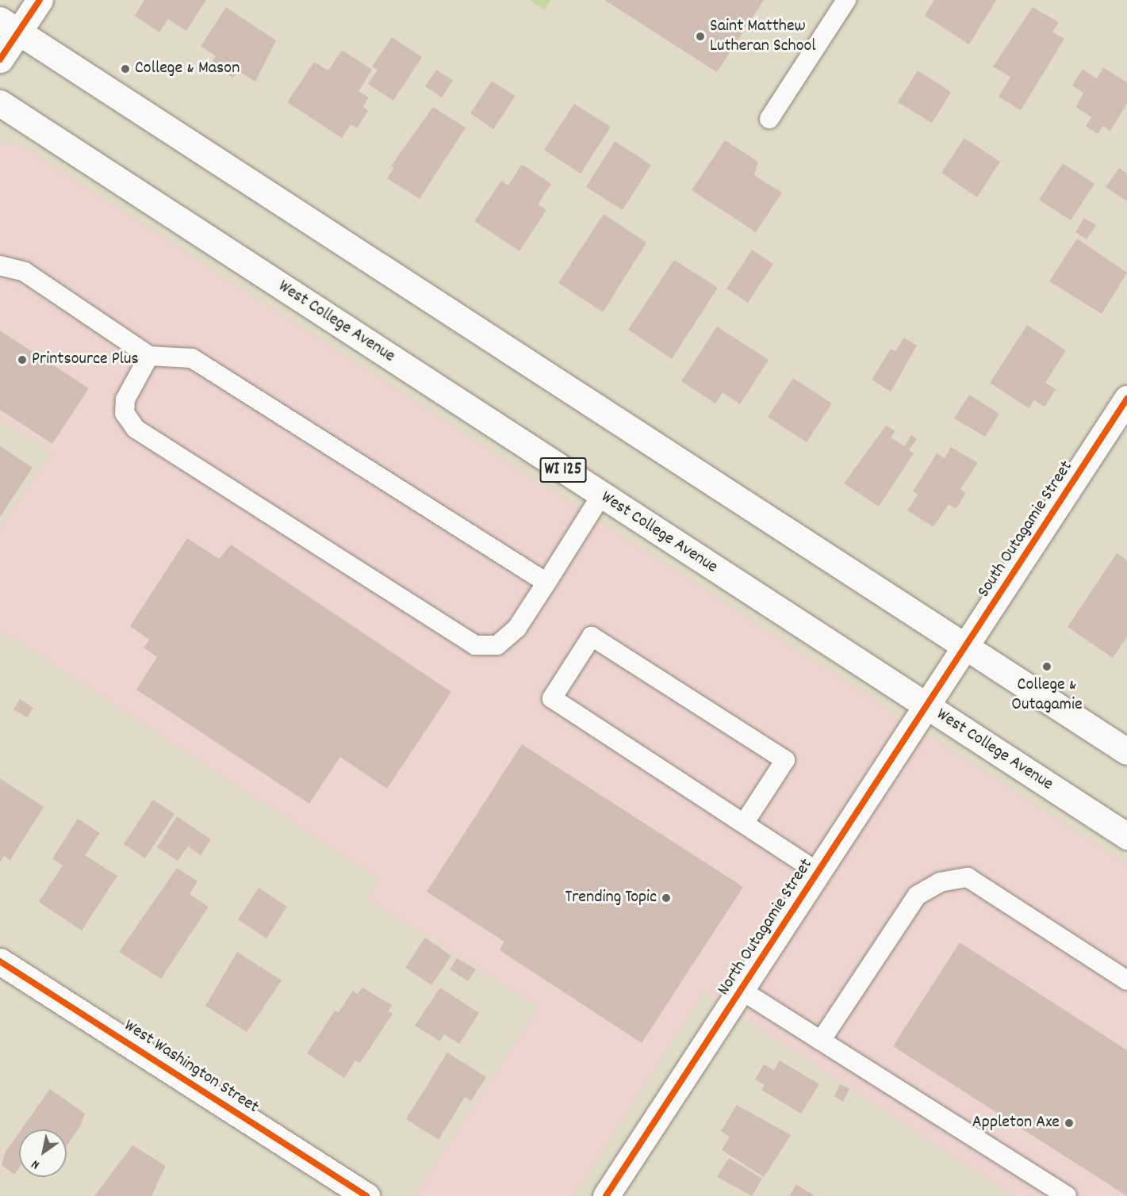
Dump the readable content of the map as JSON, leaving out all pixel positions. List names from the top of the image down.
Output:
{
  "streets": {
    "main road": [
      "West College Avenue",
      "WI 125",
      "South Outagamie Street",
      "North Outagamie Street",
      "West Washington Street"
    ]
  },
  "crossings": [
    ["West College Avenue", "North Outagamie Street"],
    ["South Outagamie Street", "North Outagamie Street"]
  ],
  "places": [
    "Saint Matthew Lutheran School",
    "College & Mason",
    "Printsource Plus",
    "College & Outagamie",
    "Trending Topic",
    "Appleton Axe"
  ],
  "north": "bottom left"
}
